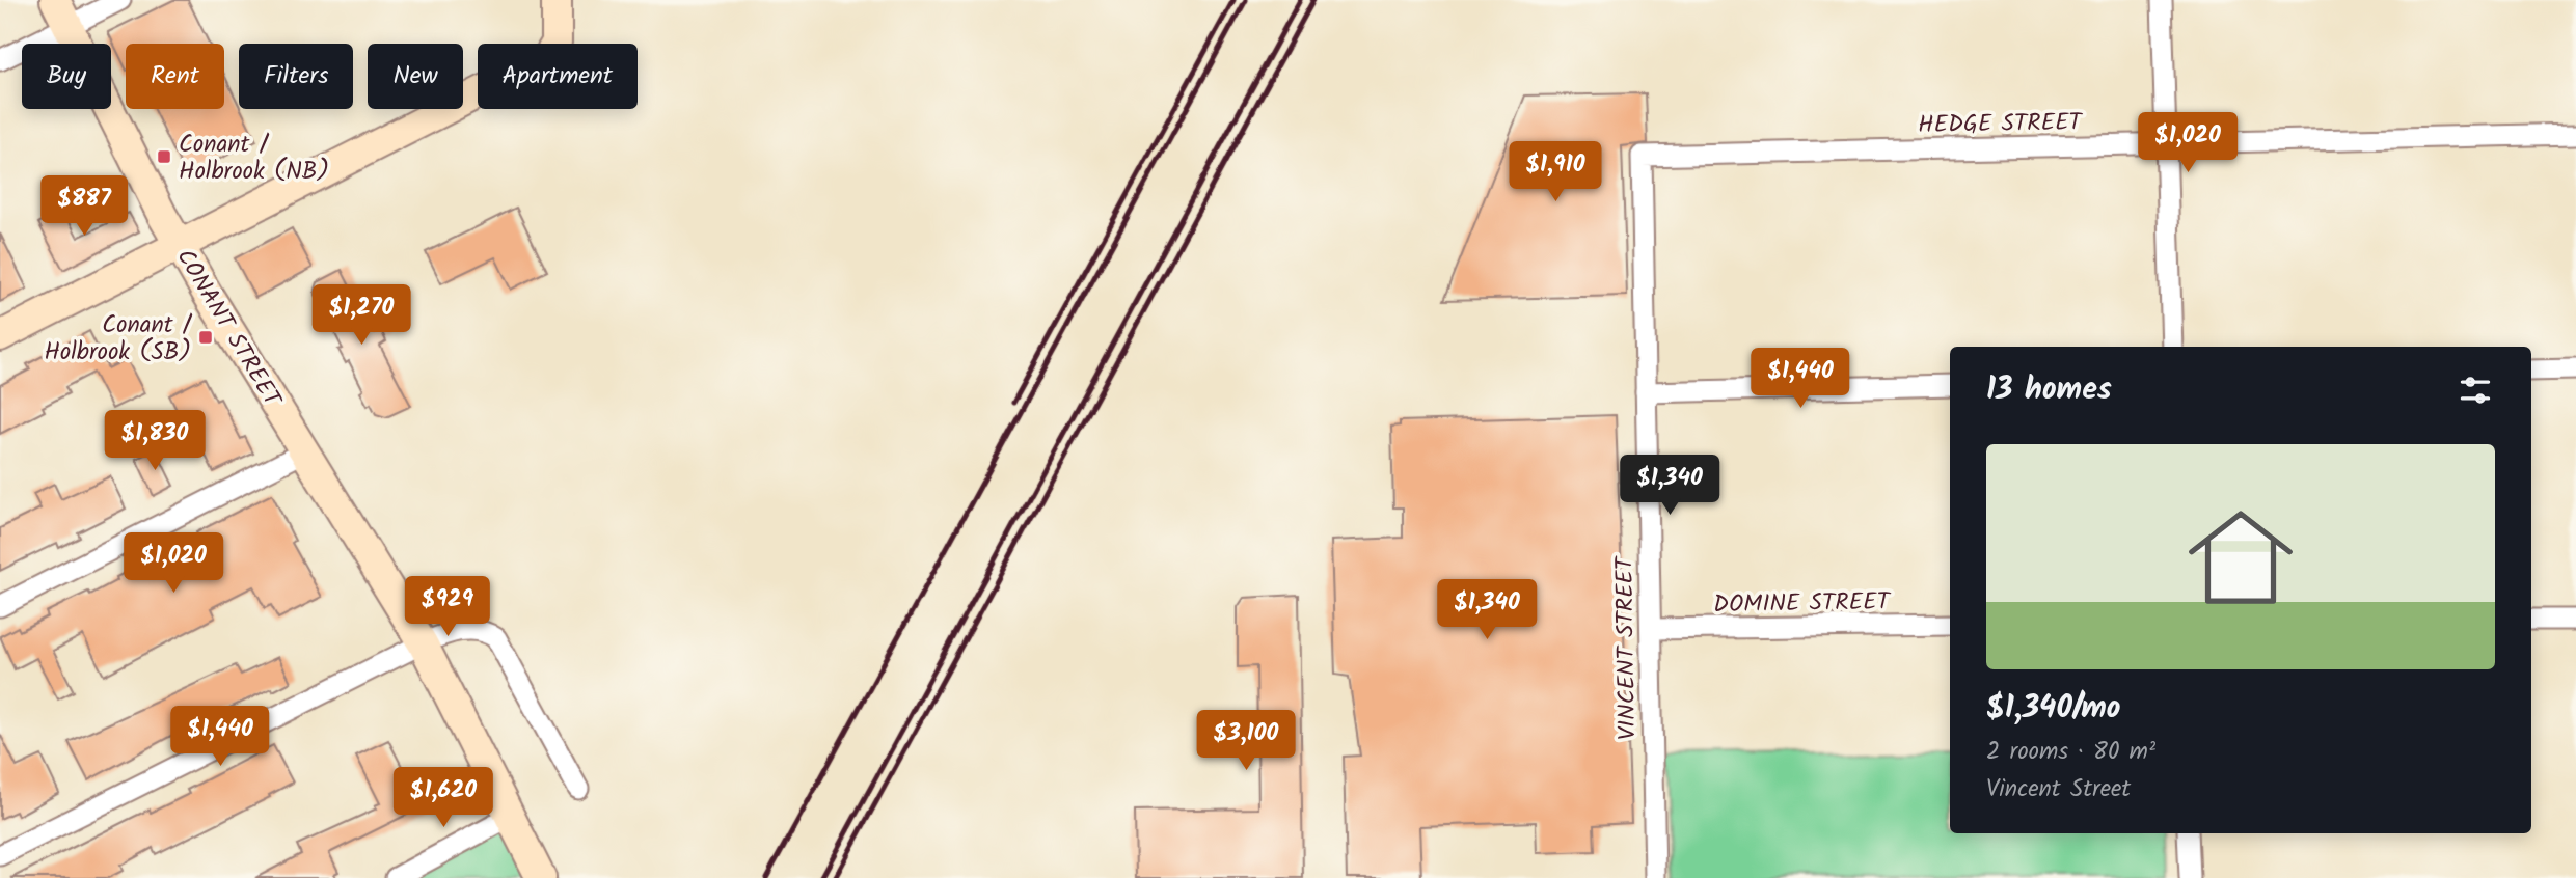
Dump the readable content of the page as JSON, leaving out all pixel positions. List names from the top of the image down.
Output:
{
  "streets": {
    "main road": ["CONANT STREET"],
    "street": ["HEDGE STREET", "DOMINE STREET", "VINCENT STREET"]
  },
  "crossings": [
    ["HEDGE STREET", "VINCENT STREET"],
    ["DOMINE STREET", "VINCENT STREET"]
  ],
  "places": {
    "transit": ["Conant / Holbrook (NB)", "Conant / Holbrook (SB)"]
  },
  "page": {
    "chip": [
      "Buy",
      "Rent",
      "Filters",
      "New",
      "Apartment"
    ],
    "price": [
      "$1,020",
      "$1,910",
      "$887",
      "$1,270",
      "$1,440",
      "$1,830",
      "$1,340",
      "$1,020",
      "$929",
      "$1,340",
      "$1,440",
      "$3,100",
      "$1,620"
    ],
    "heading": "13 homes",
    "list": [
      {
        "name": "$1,340/mo",
        "note": "2 rooms · 80 m² · Vincent Street"
      }
    ]
  }
}
